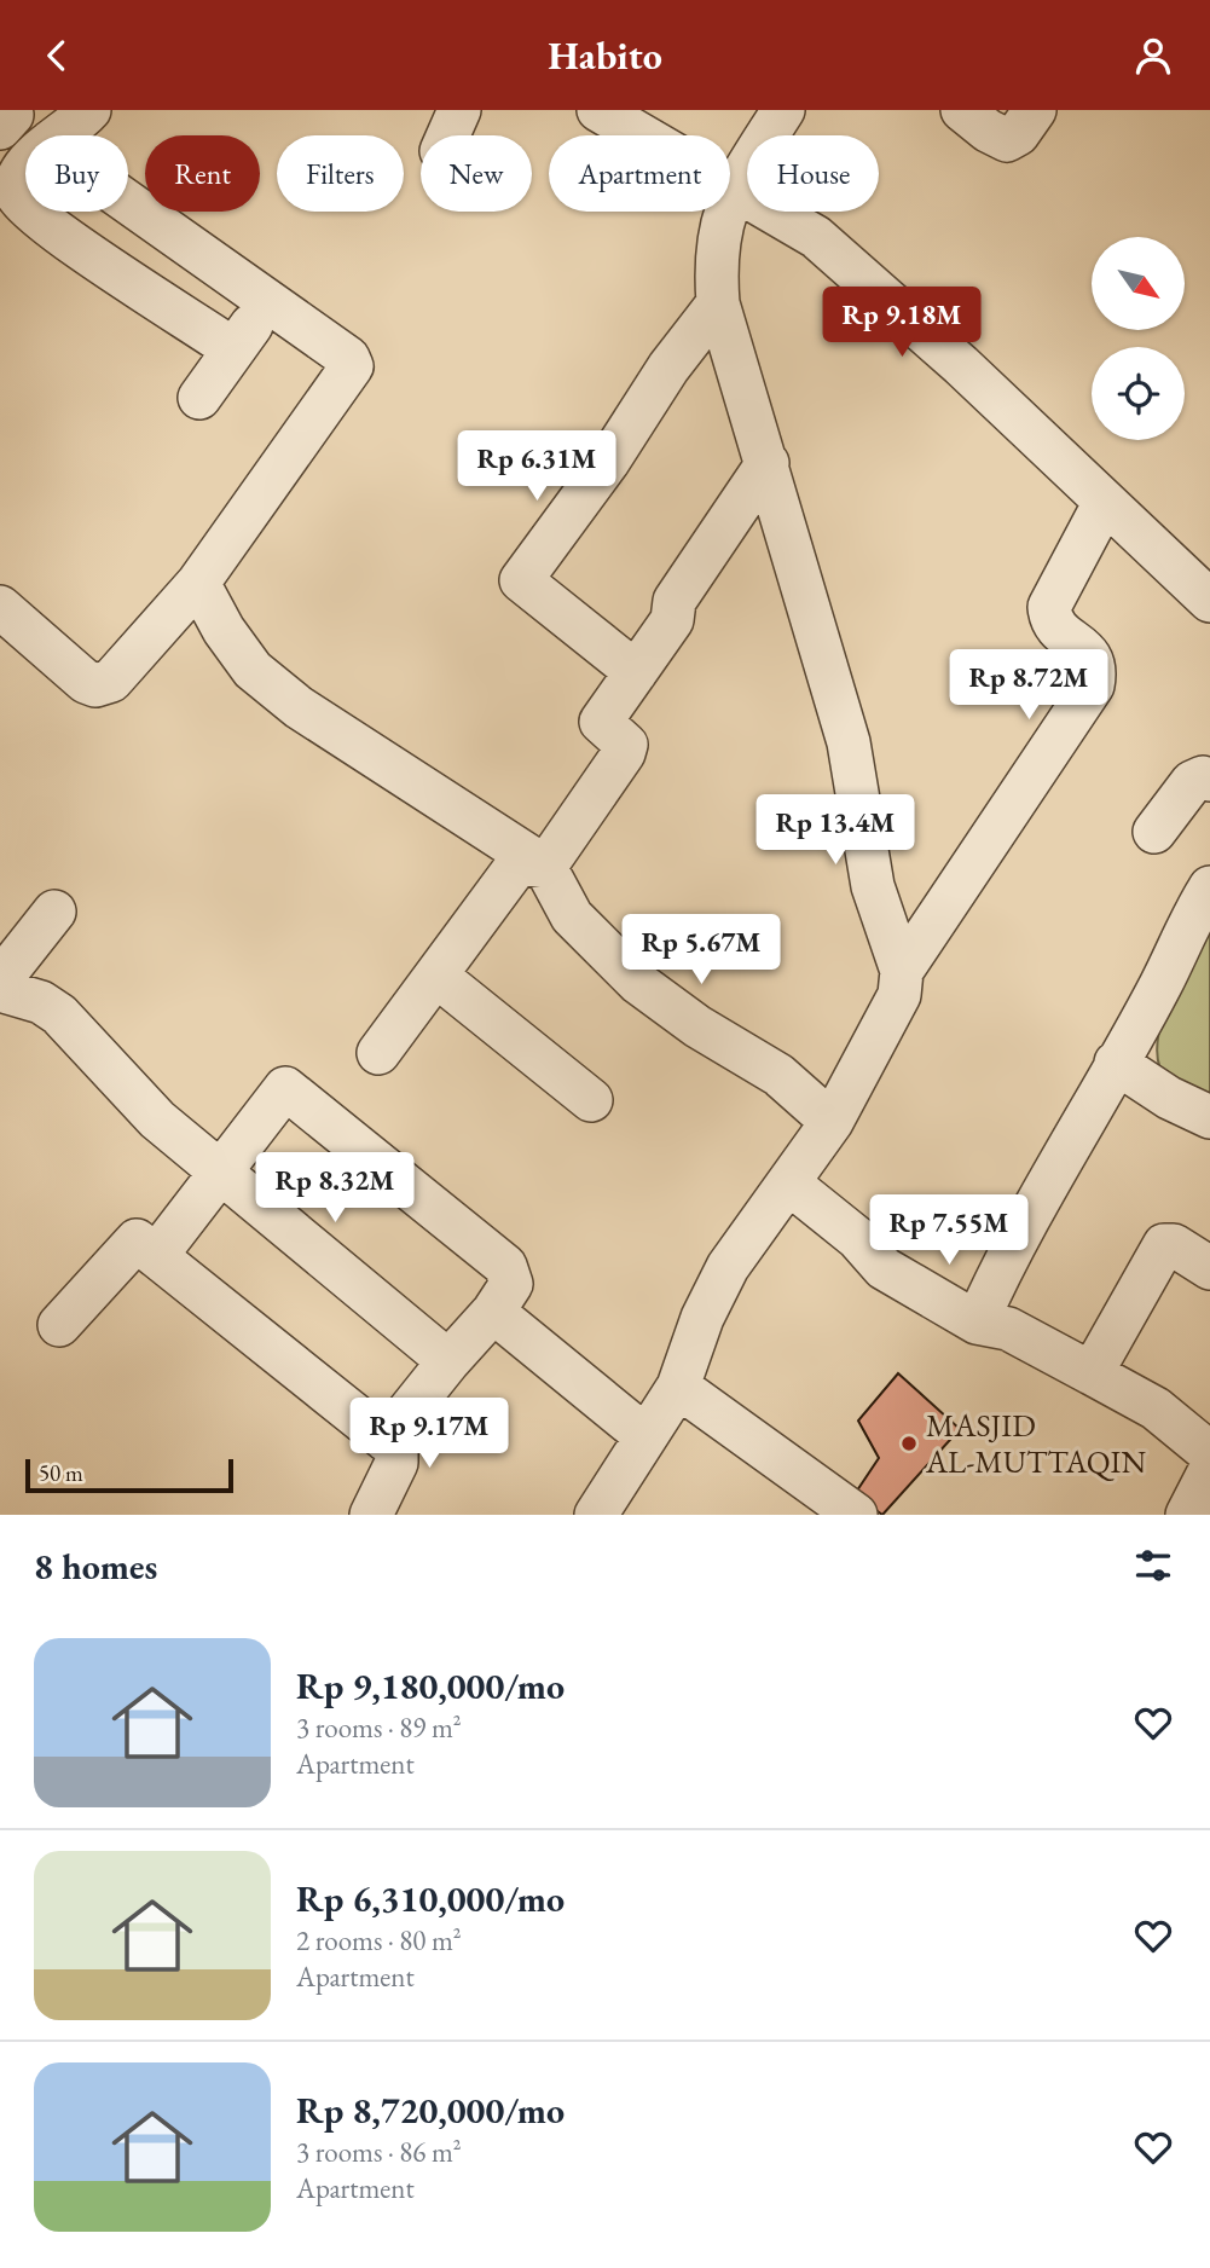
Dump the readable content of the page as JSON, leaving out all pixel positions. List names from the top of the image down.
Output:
{
  "places": ["MASJID AL-MUTTAQIN"],
  "scale_bar": "50 m",
  "north": "bottom right",
  "page": {
    "header": "Habito",
    "chip": [
      "Buy",
      "Rent",
      "Filters",
      "New",
      "Apartment",
      "House"
    ],
    "price": [
      "Rp 9.18M",
      "Rp 6.31M",
      "Rp 8.72M",
      "Rp 13.4M",
      "Rp 5.67M",
      "Rp 8.32M",
      "Rp 7.55M",
      "Rp 9.17M"
    ],
    "scale": "50 m",
    "heading": "8 homes",
    "list": [
      {
        "name": "Rp 9,180,000/mo",
        "note": "3 rooms · 89 m² · Apartment"
      },
      {
        "name": "Rp 6,310,000/mo",
        "note": "2 rooms · 80 m² · Apartment"
      },
      {
        "name": "Rp 8,720,000/mo",
        "note": "3 rooms · 86 m² · Apartment"
      }
    ]
  }
}
